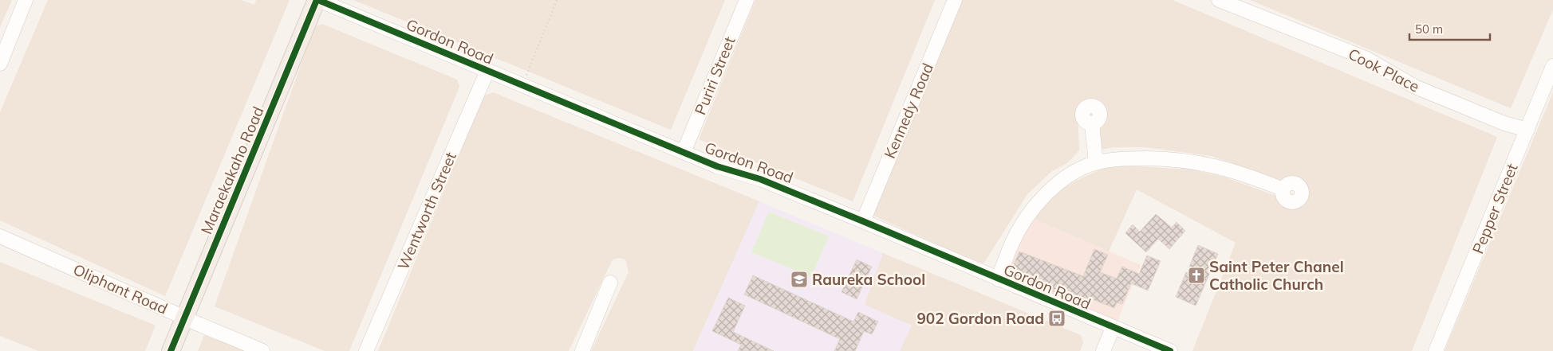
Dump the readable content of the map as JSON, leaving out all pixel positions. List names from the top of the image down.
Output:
{
  "streets": {
    "main road": ["Maraekakaho Road"],
    "street": [
      "Gordon Road",
      "Cook Place",
      "Puriri Street",
      "Kennedy Road",
      "Pepper Street",
      "Wentworth Street",
      "Oliphant Road"
    ]
  },
  "crossings": [
    ["Gordon Road", "Puriri Street"],
    ["Gordon Road", "Kennedy Road"],
    ["Gordon Road", "Maraekakaho Road"],
    ["Gordon Road", "Wentworth Street"],
    ["Cook Place", "Pepper Street"],
    ["Maraekakaho Road", "Oliphant Road"]
  ],
  "places": {
    "church": ["Saint Peter Chanel Catholic Church"],
    "school or university": ["Raureka School"],
    "bus stop": ["902 Gordon Road"]
  },
  "scale_bar": "50 m"
}
